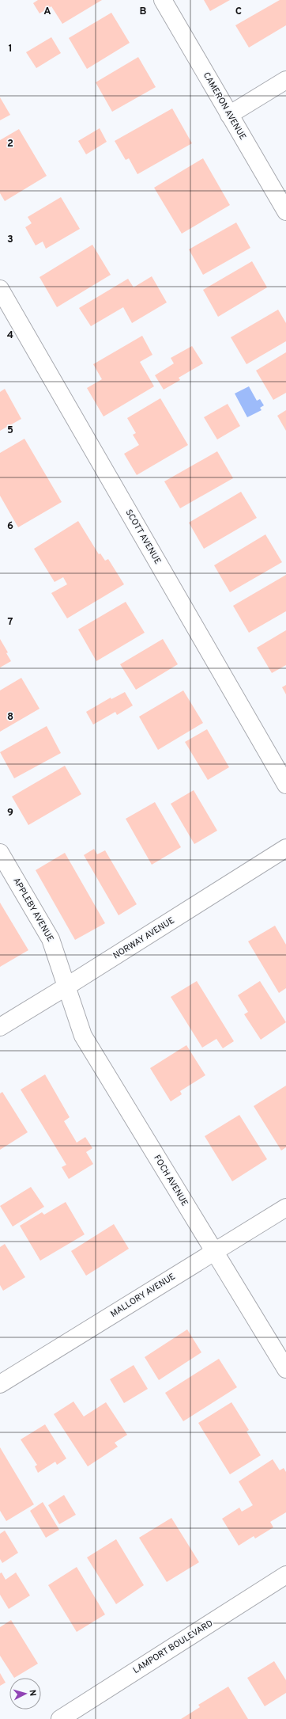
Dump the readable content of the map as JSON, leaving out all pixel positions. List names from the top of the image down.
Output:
{
  "streets": {
    "street": [
      "CAMERON AVENUE",
      "SCOTT AVENUE",
      "APPLEBY AVENUE",
      "NORWAY AVENUE",
      "FOCH AVENUE",
      "MALLORY AVENUE",
      "LAMPORT BOULEVARD"
    ]
  },
  "crossings": [
    ["APPLEBY AVENUE", "NORWAY AVENUE"],
    ["APPLEBY AVENUE", "FOCH AVENUE"],
    ["NORWAY AVENUE", "FOCH AVENUE"],
    ["FOCH AVENUE", "MALLORY AVENUE"]
  ],
  "north": "right",
  "grid": {
    "columns": ["A", "B", "C"],
    "rows": [
      "1",
      "2",
      "3",
      "4",
      "5",
      "6",
      "7",
      "8",
      "9"
    ]
  }
}
